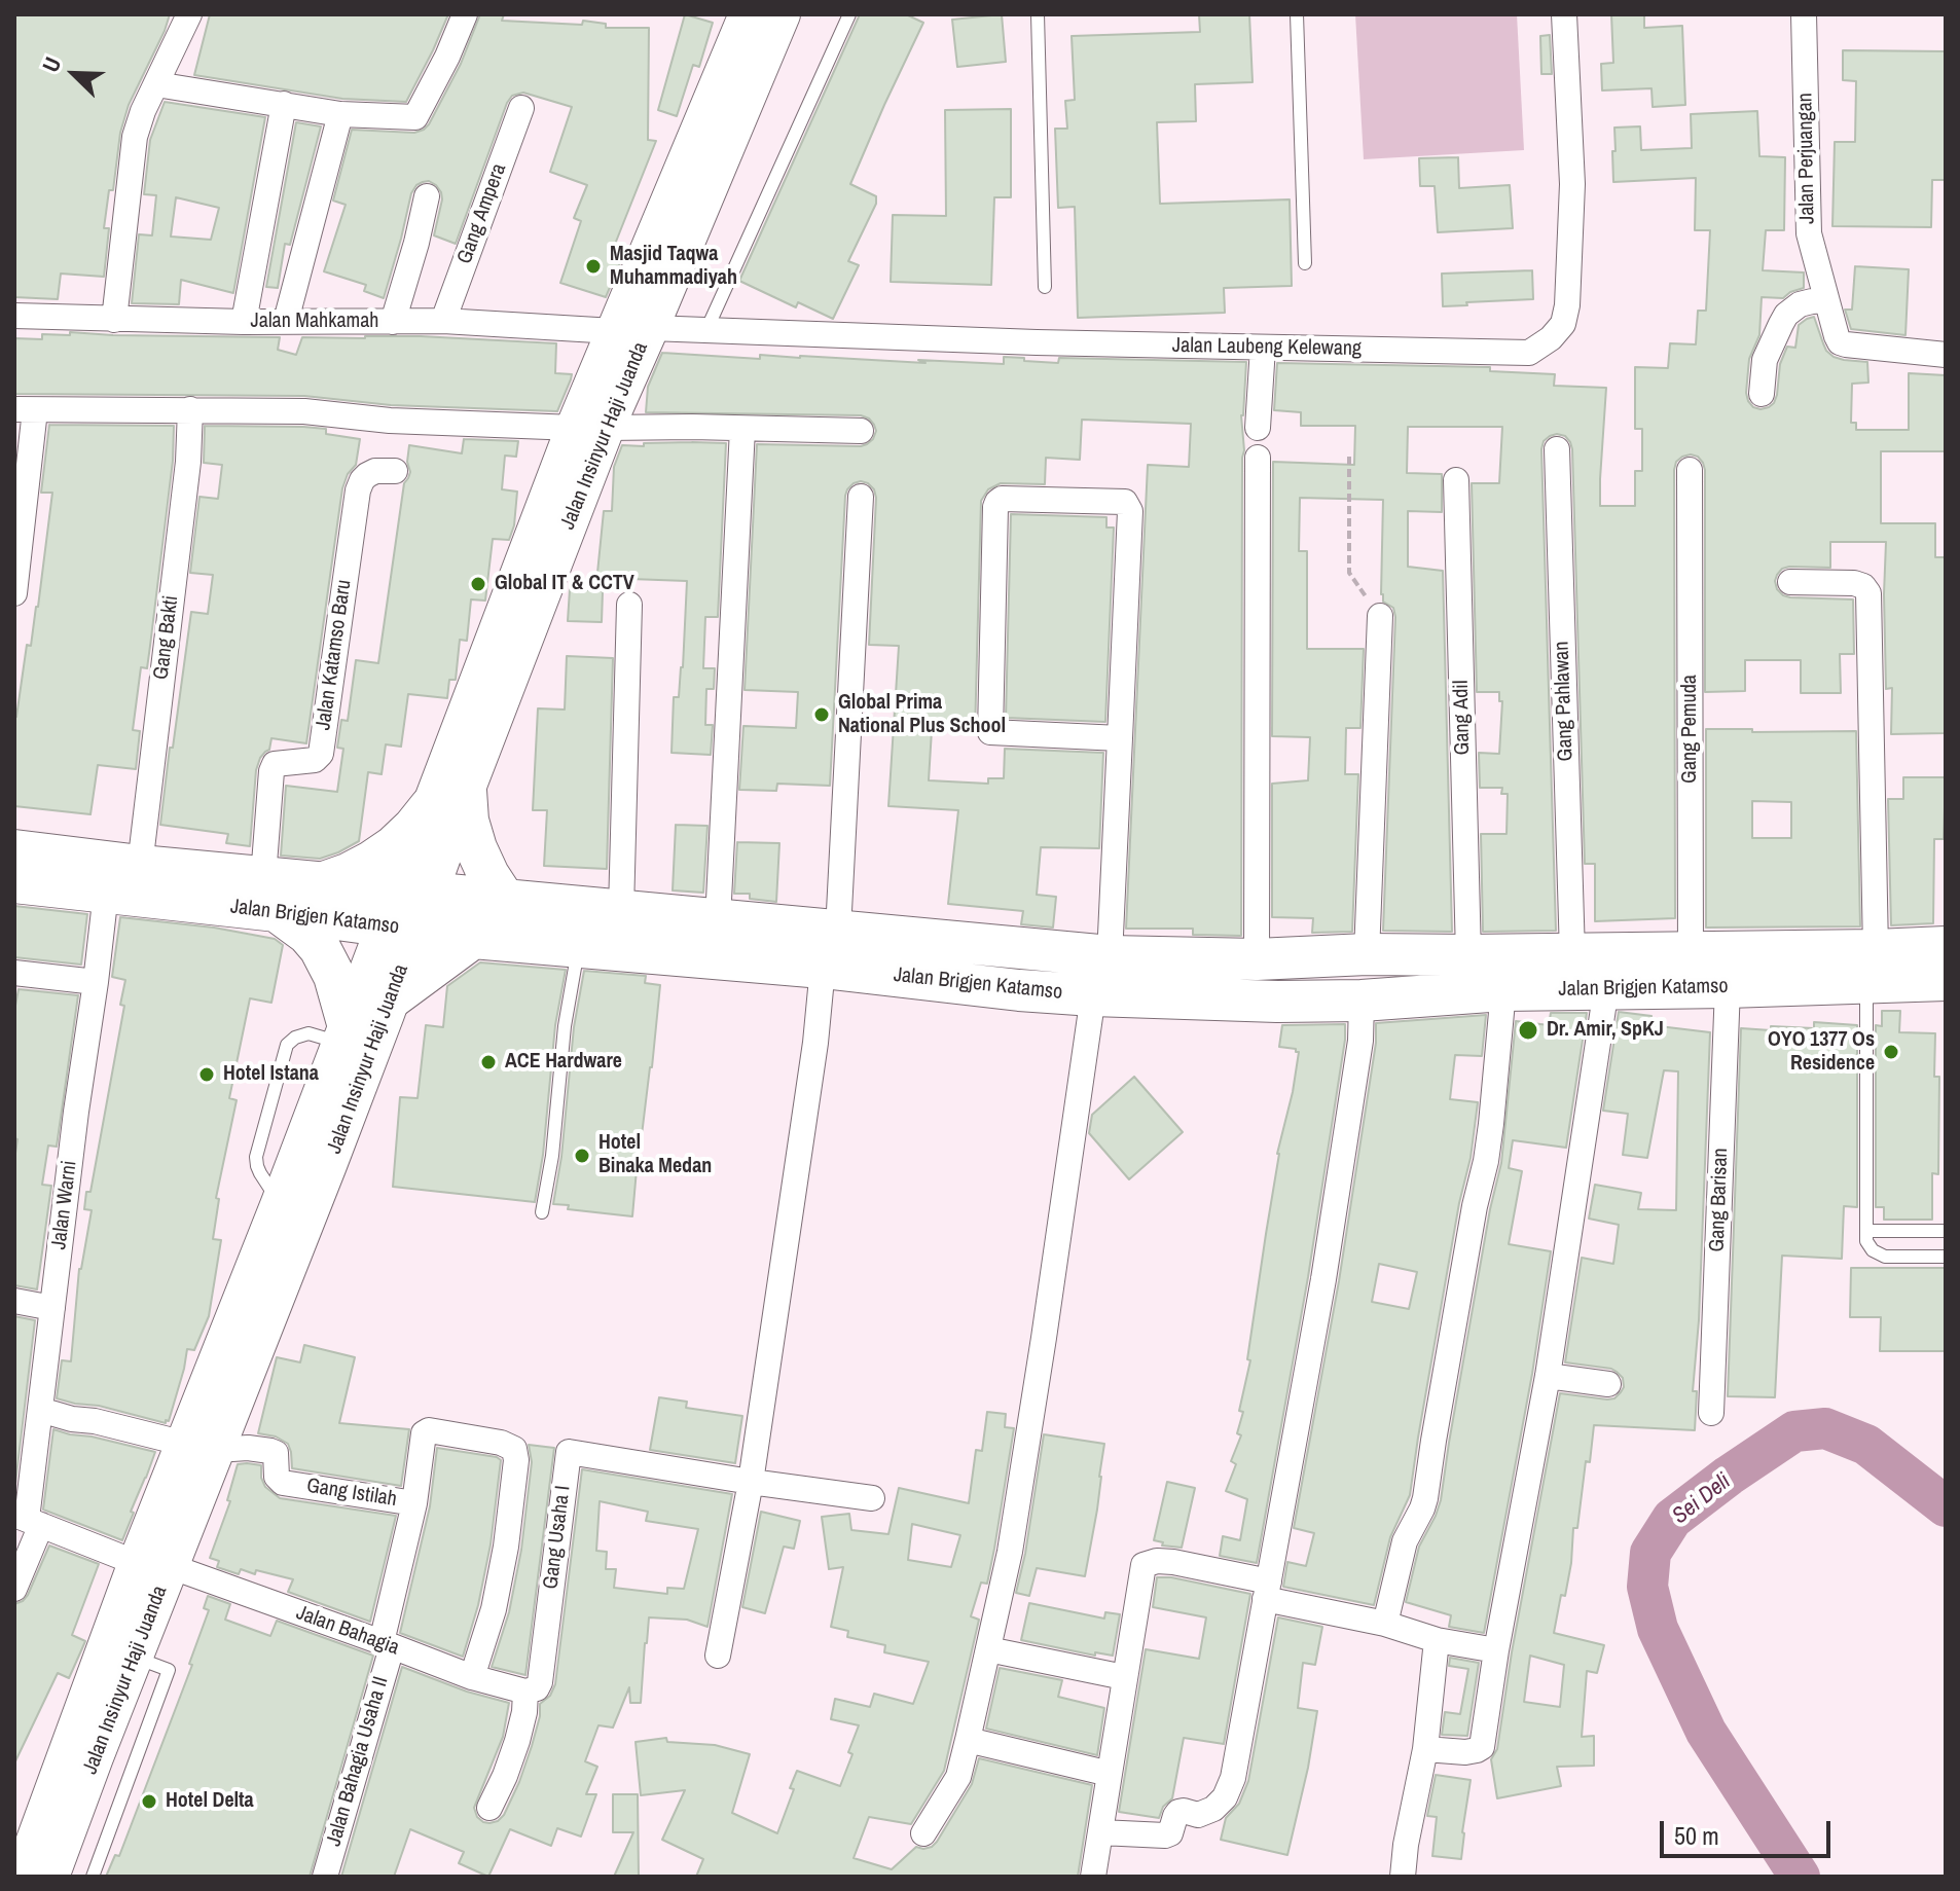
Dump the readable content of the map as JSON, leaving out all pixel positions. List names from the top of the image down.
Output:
{
  "streets": {
    "main road": ["Jalan Insinyur Haji Juanda", "Jalan Brigjen Katamso"],
    "street": [
      "Jalan Perjuangan",
      "Gang Ampera",
      "Jalan Mahkamah",
      "Jalan Laubeng Kelewang",
      "Gang Bakti",
      "Jalan Katamso Baru",
      "Gang Pahlawan",
      "Gang Adil",
      "Gang Pemuda",
      "Gang Barisan",
      "Jalan Warni",
      "Gang Istilah",
      "Gang Usaha I",
      "Jalan Bahagia",
      "Jalan Bahagia Usaha II"
    ]
  },
  "crossings": [
    ["Gang Ampera", "Jalan Mahkamah"],
    ["Jalan Mahkamah", "Jalan Laubeng Kelewang"],
    ["Jalan Mahkamah", "Jalan Insinyur Haji Juanda"],
    ["Jalan Laubeng Kelewang", "Jalan Insinyur Haji Juanda"],
    ["Jalan Insinyur Haji Juanda", "Jalan Brigjen Katamso"],
    ["Jalan Insinyur Haji Juanda", "Gang Istilah"],
    ["Jalan Insinyur Haji Juanda", "Jalan Bahagia"],
    ["Gang Bakti", "Jalan Brigjen Katamso"],
    ["Jalan Katamso Baru", "Jalan Brigjen Katamso"],
    ["Gang Pahlawan", "Jalan Brigjen Katamso"],
    ["Gang Adil", "Jalan Brigjen Katamso"],
    ["Gang Pemuda", "Jalan Brigjen Katamso"],
    ["Gang Pemuda", "Gang Barisan"],
    ["Jalan Brigjen Katamso", "Gang Barisan"],
    ["Jalan Brigjen Katamso", "Jalan Warni"],
    ["Jalan Warni", "Jalan Bahagia"],
    ["Gang Istilah", "Jalan Bahagia Usaha II"],
    ["Gang Usaha I", "Jalan Bahagia"],
    ["Jalan Bahagia", "Jalan Bahagia Usaha II"]
  ],
  "water": ["Sei Deli"],
  "places": [
    "Masjid Taqwa Muhammadiyah",
    "Global IT & CCTV",
    "Global Prima National Plus School",
    "Dr. Amir, SpKJ",
    "OYO 1377 Os Residence",
    "ACE Hardware",
    "Hotel Istana",
    "Hotel Binaka Medan",
    "Hotel Delta"
  ],
  "scale_bar": "50 m",
  "north": "top left"
}
